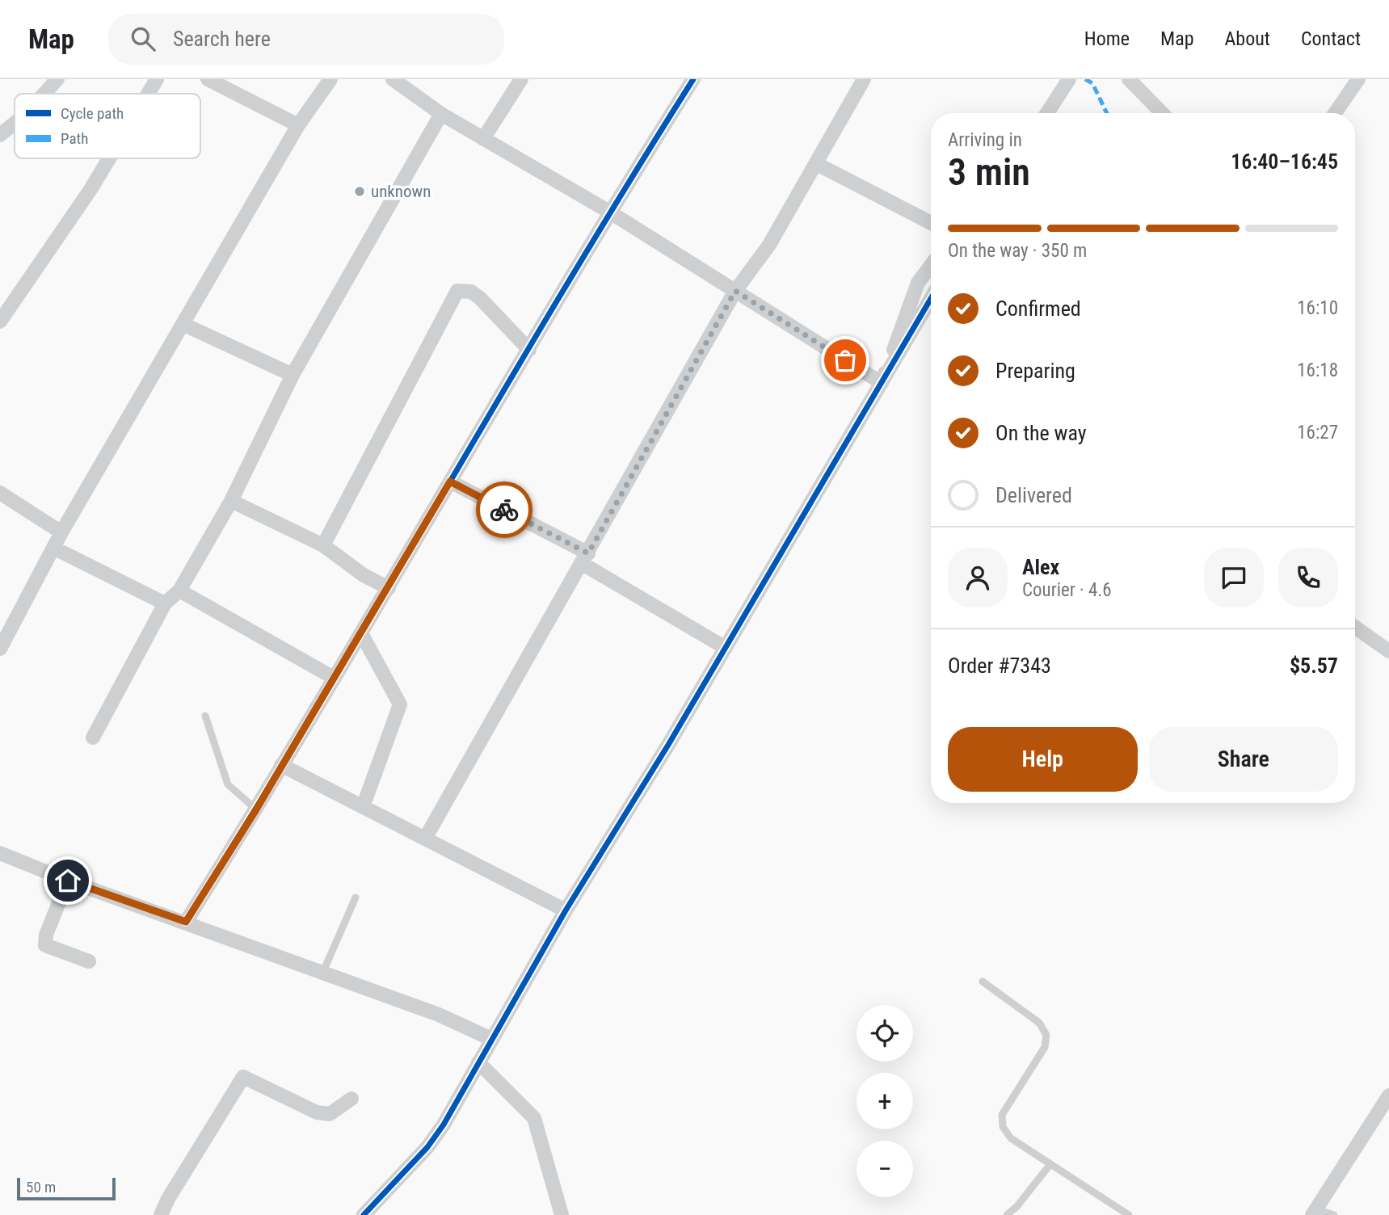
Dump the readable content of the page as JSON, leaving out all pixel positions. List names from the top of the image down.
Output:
{
  "places": ["unknown"],
  "legend": ["Cycle path", "Path"],
  "scale_bar": "50 m",
  "page": {
    "header": "Map",
    "search": "Search here",
    "nav": [
      "Home",
      "Map",
      "About",
      "Contact"
    ],
    "heading": ["3 min", "Arriving in", "16:40–16:45"],
    "panel": [
      "Alex",
      "Courier · 4.6",
      "Order #7343",
      "$5.57"
    ],
    "bar": "On the way · 350 m",
    "list": [
      ["Confirmed", "16:10"],
      ["Preparing", "16:18"],
      ["On the way", "16:27"],
      "Delivered"
    ],
    "buttons": ["Help", "Share"],
    "map_buttons": ["+", "−"],
    "scale": "50 m"
  }
}
